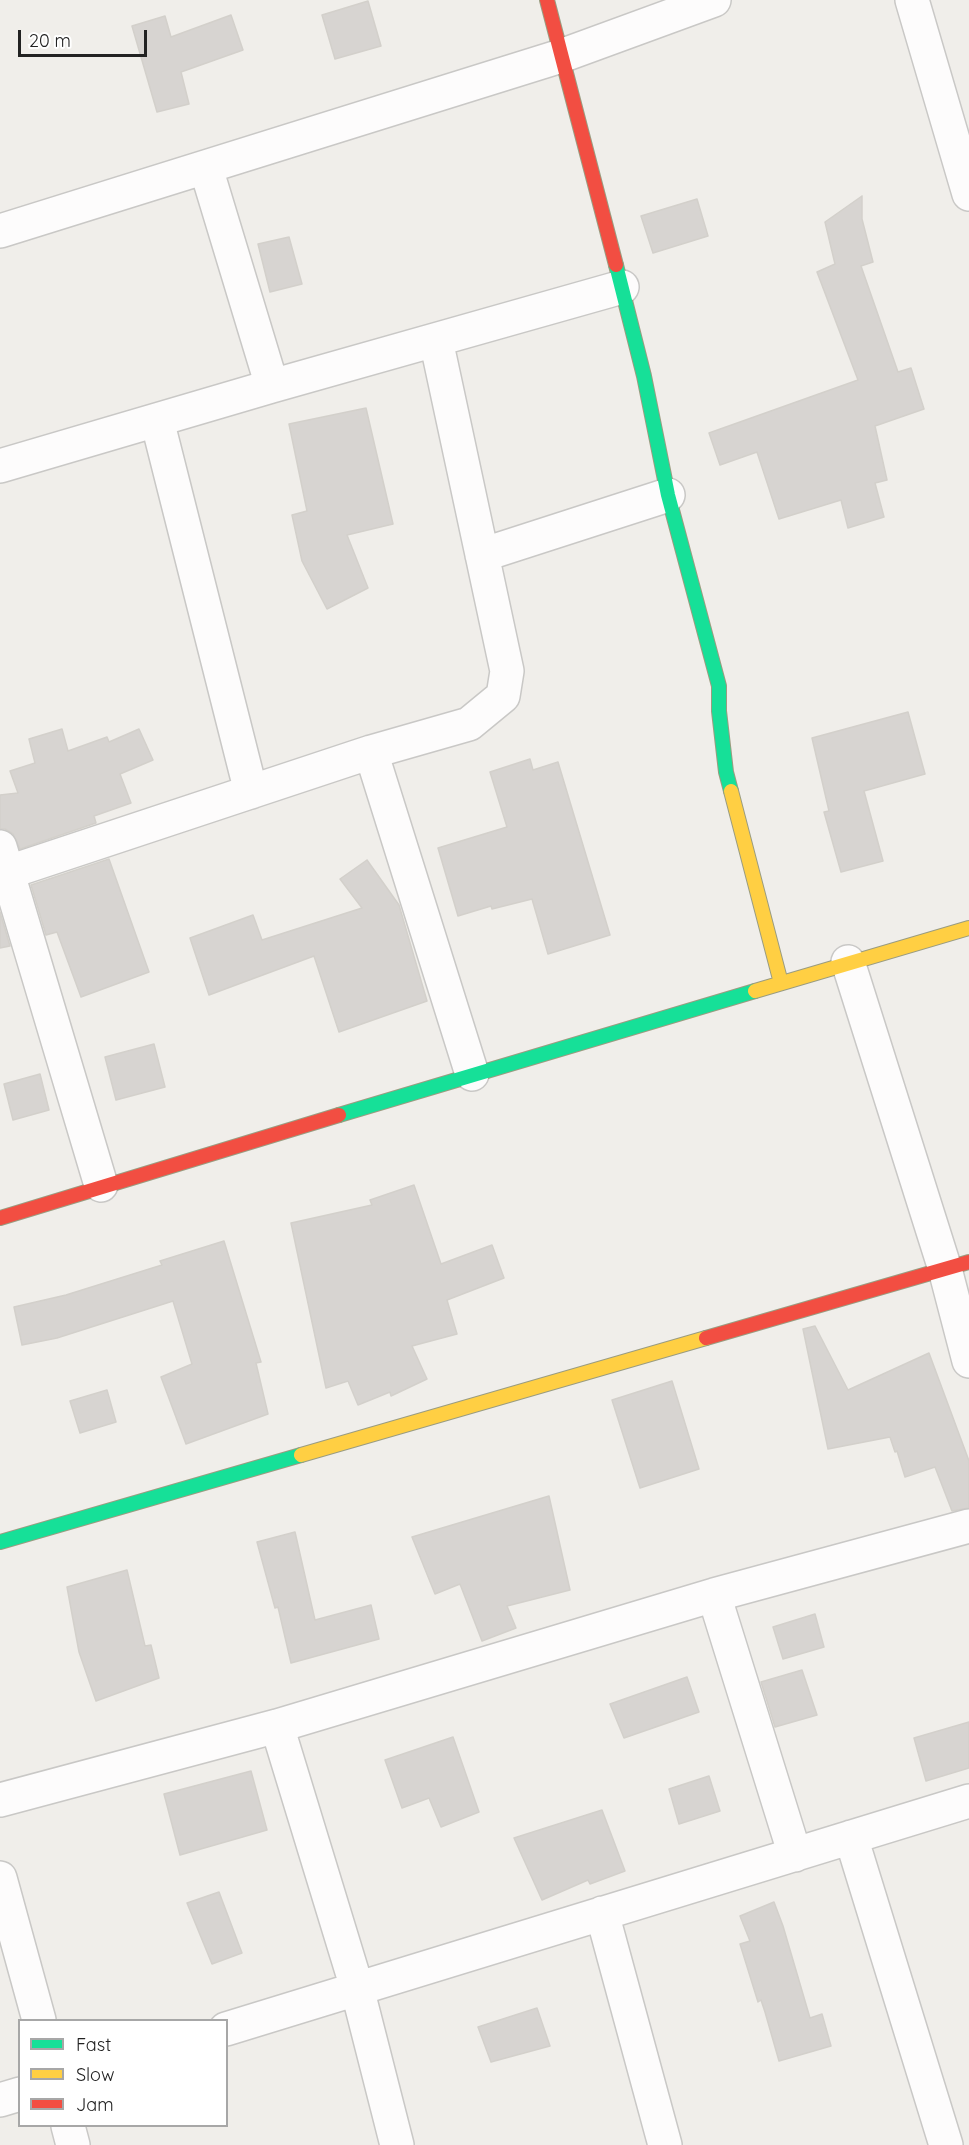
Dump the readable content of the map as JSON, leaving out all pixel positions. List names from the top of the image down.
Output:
{
  "legend": ["Fast", "Slow", "Jam"],
  "scale_bar": "20 m"
}
